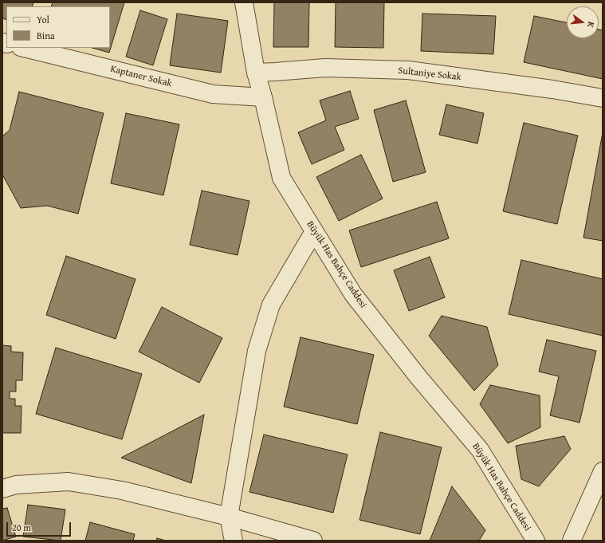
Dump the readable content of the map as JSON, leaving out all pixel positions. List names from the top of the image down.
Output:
{
  "streets": {
    "street": ["Sultaniye Sokak", "Kaptaner Sokak", "Büyük Has Bahçe Caddesi"]
  },
  "crossings": [
    ["Sultaniye Sokak", "Büyük Has Bahçe Caddesi"],
    ["Kaptaner Sokak", "Büyük Has Bahçe Caddesi"]
  ],
  "legend": ["Yol", "Bina"],
  "scale_bar": "20 m",
  "north": "right"
}
